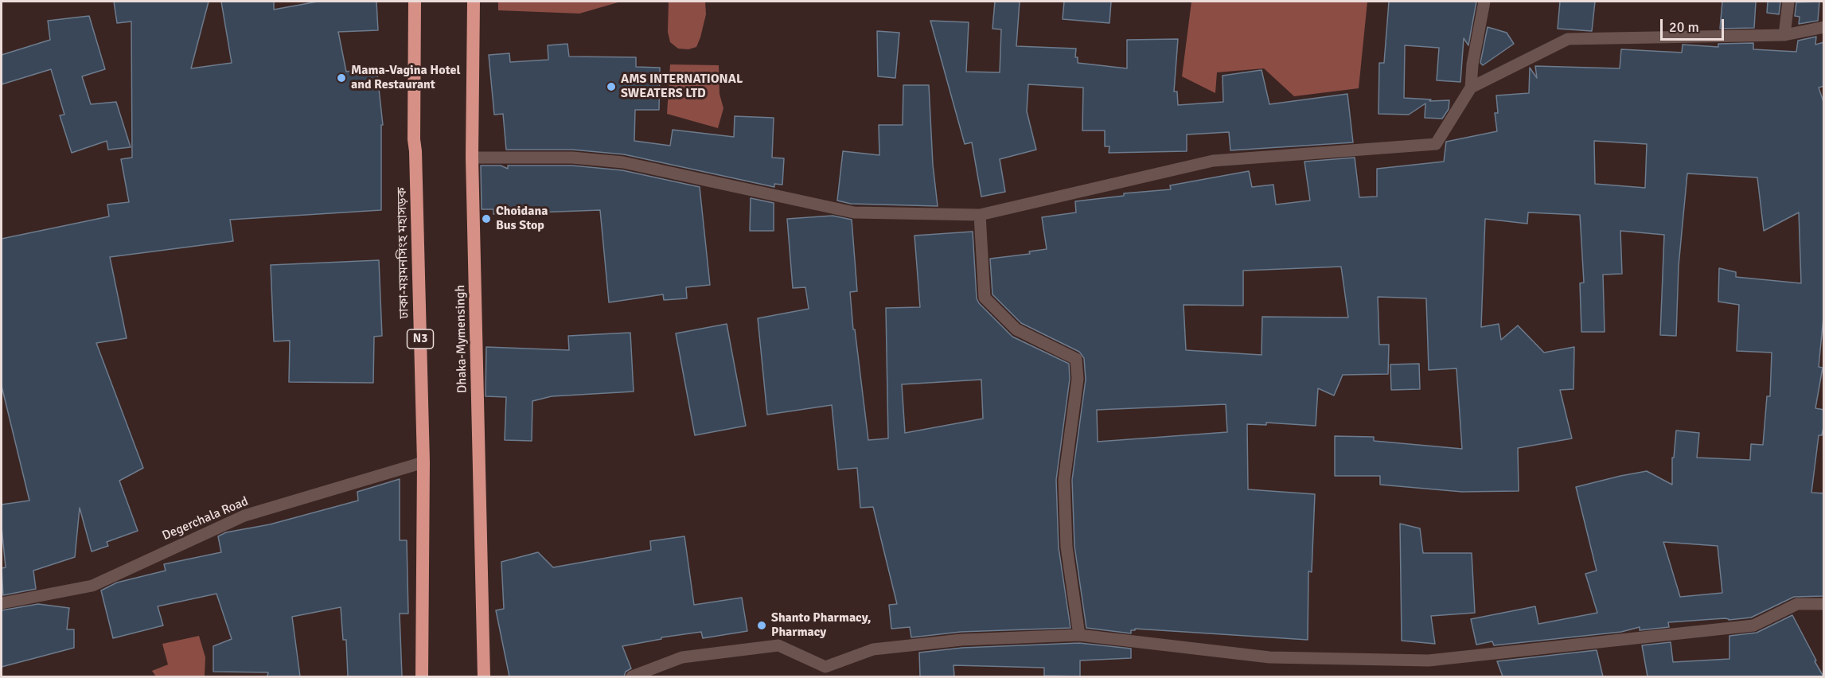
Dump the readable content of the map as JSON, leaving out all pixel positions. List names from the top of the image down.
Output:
{
  "streets": {
    "highway": ["ঢাকা-ময়মনসিংহ মহাসড়ক", "N3", "Dhaka-Mymensingh"],
    "street": ["Degerchala Road"]
  },
  "crossings": [
    ["ঢাকা-ময়মনসিংহ মহাসড়ক", "Degerchala Road"]
  ],
  "places": [
    "Mama-Vagina Hotel and Restaurant",
    "AMS INTERNATIONAL SWEATERS LTD",
    "Choidana Bus Stop",
    "Shanto Pharmacy, Pharmacy"
  ],
  "scale_bar": "20 m"
}
